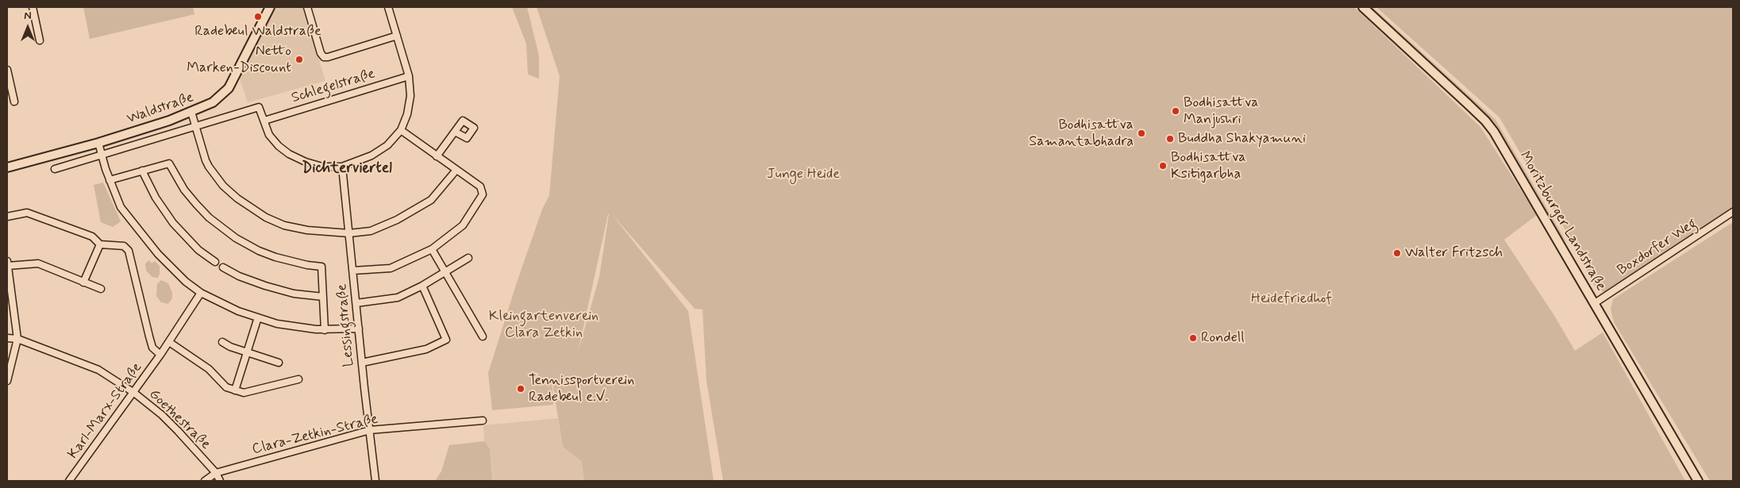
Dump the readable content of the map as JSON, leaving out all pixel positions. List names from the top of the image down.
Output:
{
  "streets": {
    "main road": ["Waldstraße", "Moritzburger Landstraße"],
    "street": [
      "Schlegelstraße",
      "Boxdorfer Weg",
      "Lessingstraße",
      "Karl-Marx-Straße",
      "Goethestraße",
      "Clara-Zetkin-Straße"
    ]
  },
  "crossings": [
    ["Moritzburger Landstraße", "Boxdorfer Weg"],
    ["Lessingstraße", "Clara-Zetkin-Straße"],
    ["Karl-Marx-Straße", "Goethestraße"],
    ["Goethestraße", "Clara-Zetkin-Straße"]
  ],
  "districts": ["Dichterviertel"],
  "parks": ["Junge Heide", "Heidefriedhof", "Kleingartenverein Clara Zetkin"],
  "places": [
    "Radebeul Waldstraße",
    "Netto Marken-Discount",
    "Bodhisattva Manjushri",
    "Bodhisattva Samantabhadra",
    "Buddha Shakyamuni",
    "Bodhisattva Ksitigarbha",
    "Walter Fritzsch",
    "Rondell",
    "Tennissportverein Radebeul e.V."
  ],
  "north": "top"
}
